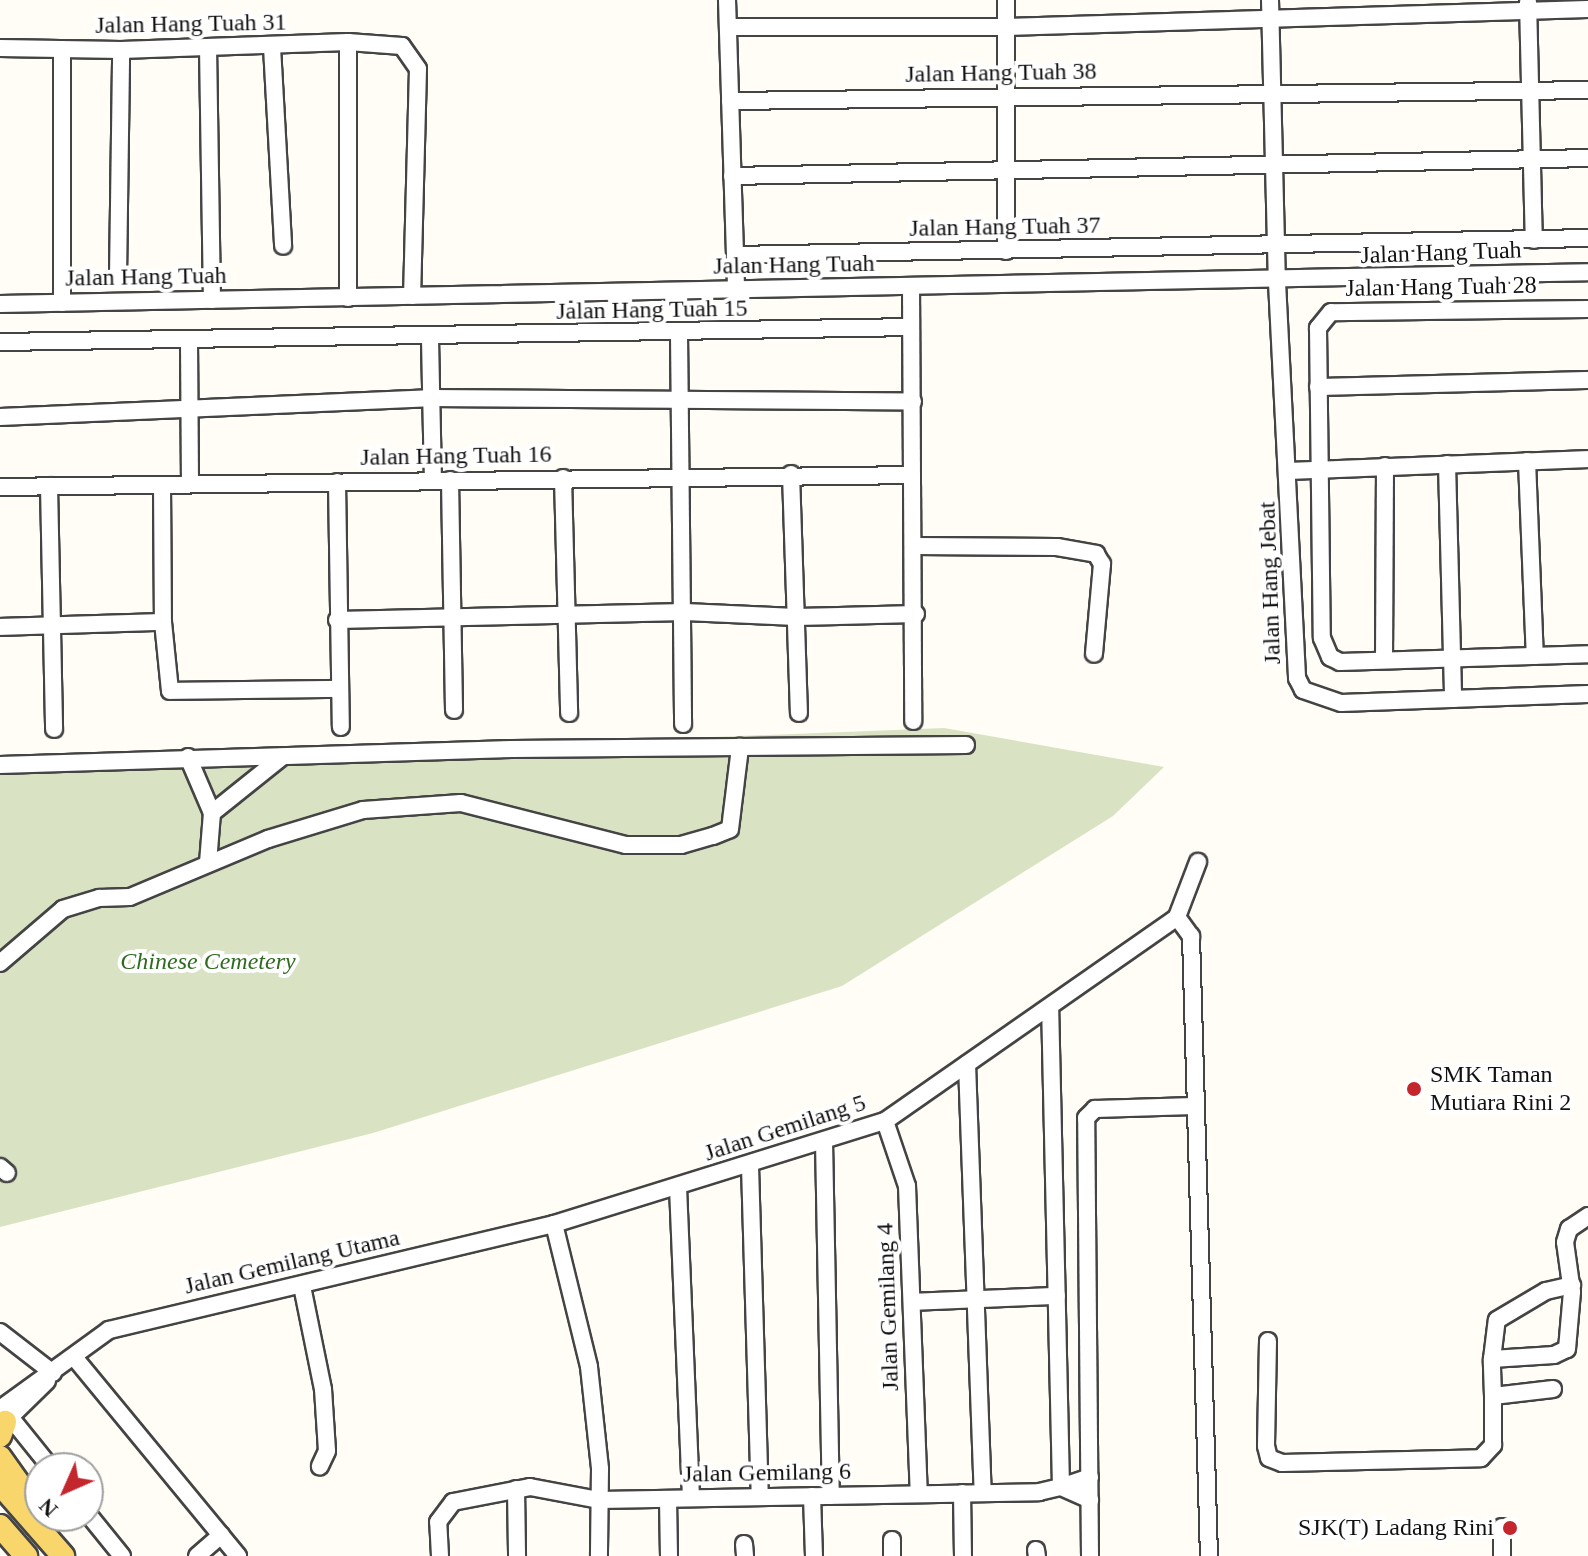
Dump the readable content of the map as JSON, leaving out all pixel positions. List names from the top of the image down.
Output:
{
  "streets": {
    "street": [
      "Jalan Hang Tuah 31",
      "Jalan Hang Tuah 38",
      "Jalan Hang Tuah 37",
      "Jalan Hang Tuah",
      "Jalan Hang Tuah 28",
      "Jalan Hang Tuah 15",
      "Jalan Hang Tuah 16",
      "Jalan Hang Jebat",
      "Jalan Gemilang 5",
      "Jalan Gemilang Utama",
      "Jalan Gemilang 4",
      "Jalan Gemilang 6"
    ]
  },
  "crossings": [
    ["Jalan Hang Tuah 31", "Jalan Hang Tuah"],
    ["Jalan Hang Tuah 38", "Jalan Hang Jebat"],
    ["Jalan Hang Tuah 37", "Jalan Hang Jebat"],
    ["Jalan Hang Tuah", "Jalan Hang Jebat"],
    ["Jalan Gemilang 5", "Jalan Gemilang Utama"],
    ["Jalan Gemilang 5", "Jalan Gemilang 4"],
    ["Jalan Gemilang 4", "Jalan Gemilang 6"]
  ],
  "parks": ["Chinese Cemetery"],
  "places": ["SMK Taman Mutiara Rini 2", "SJK(T) Ladang Rini"],
  "north": "bottom left"
}
